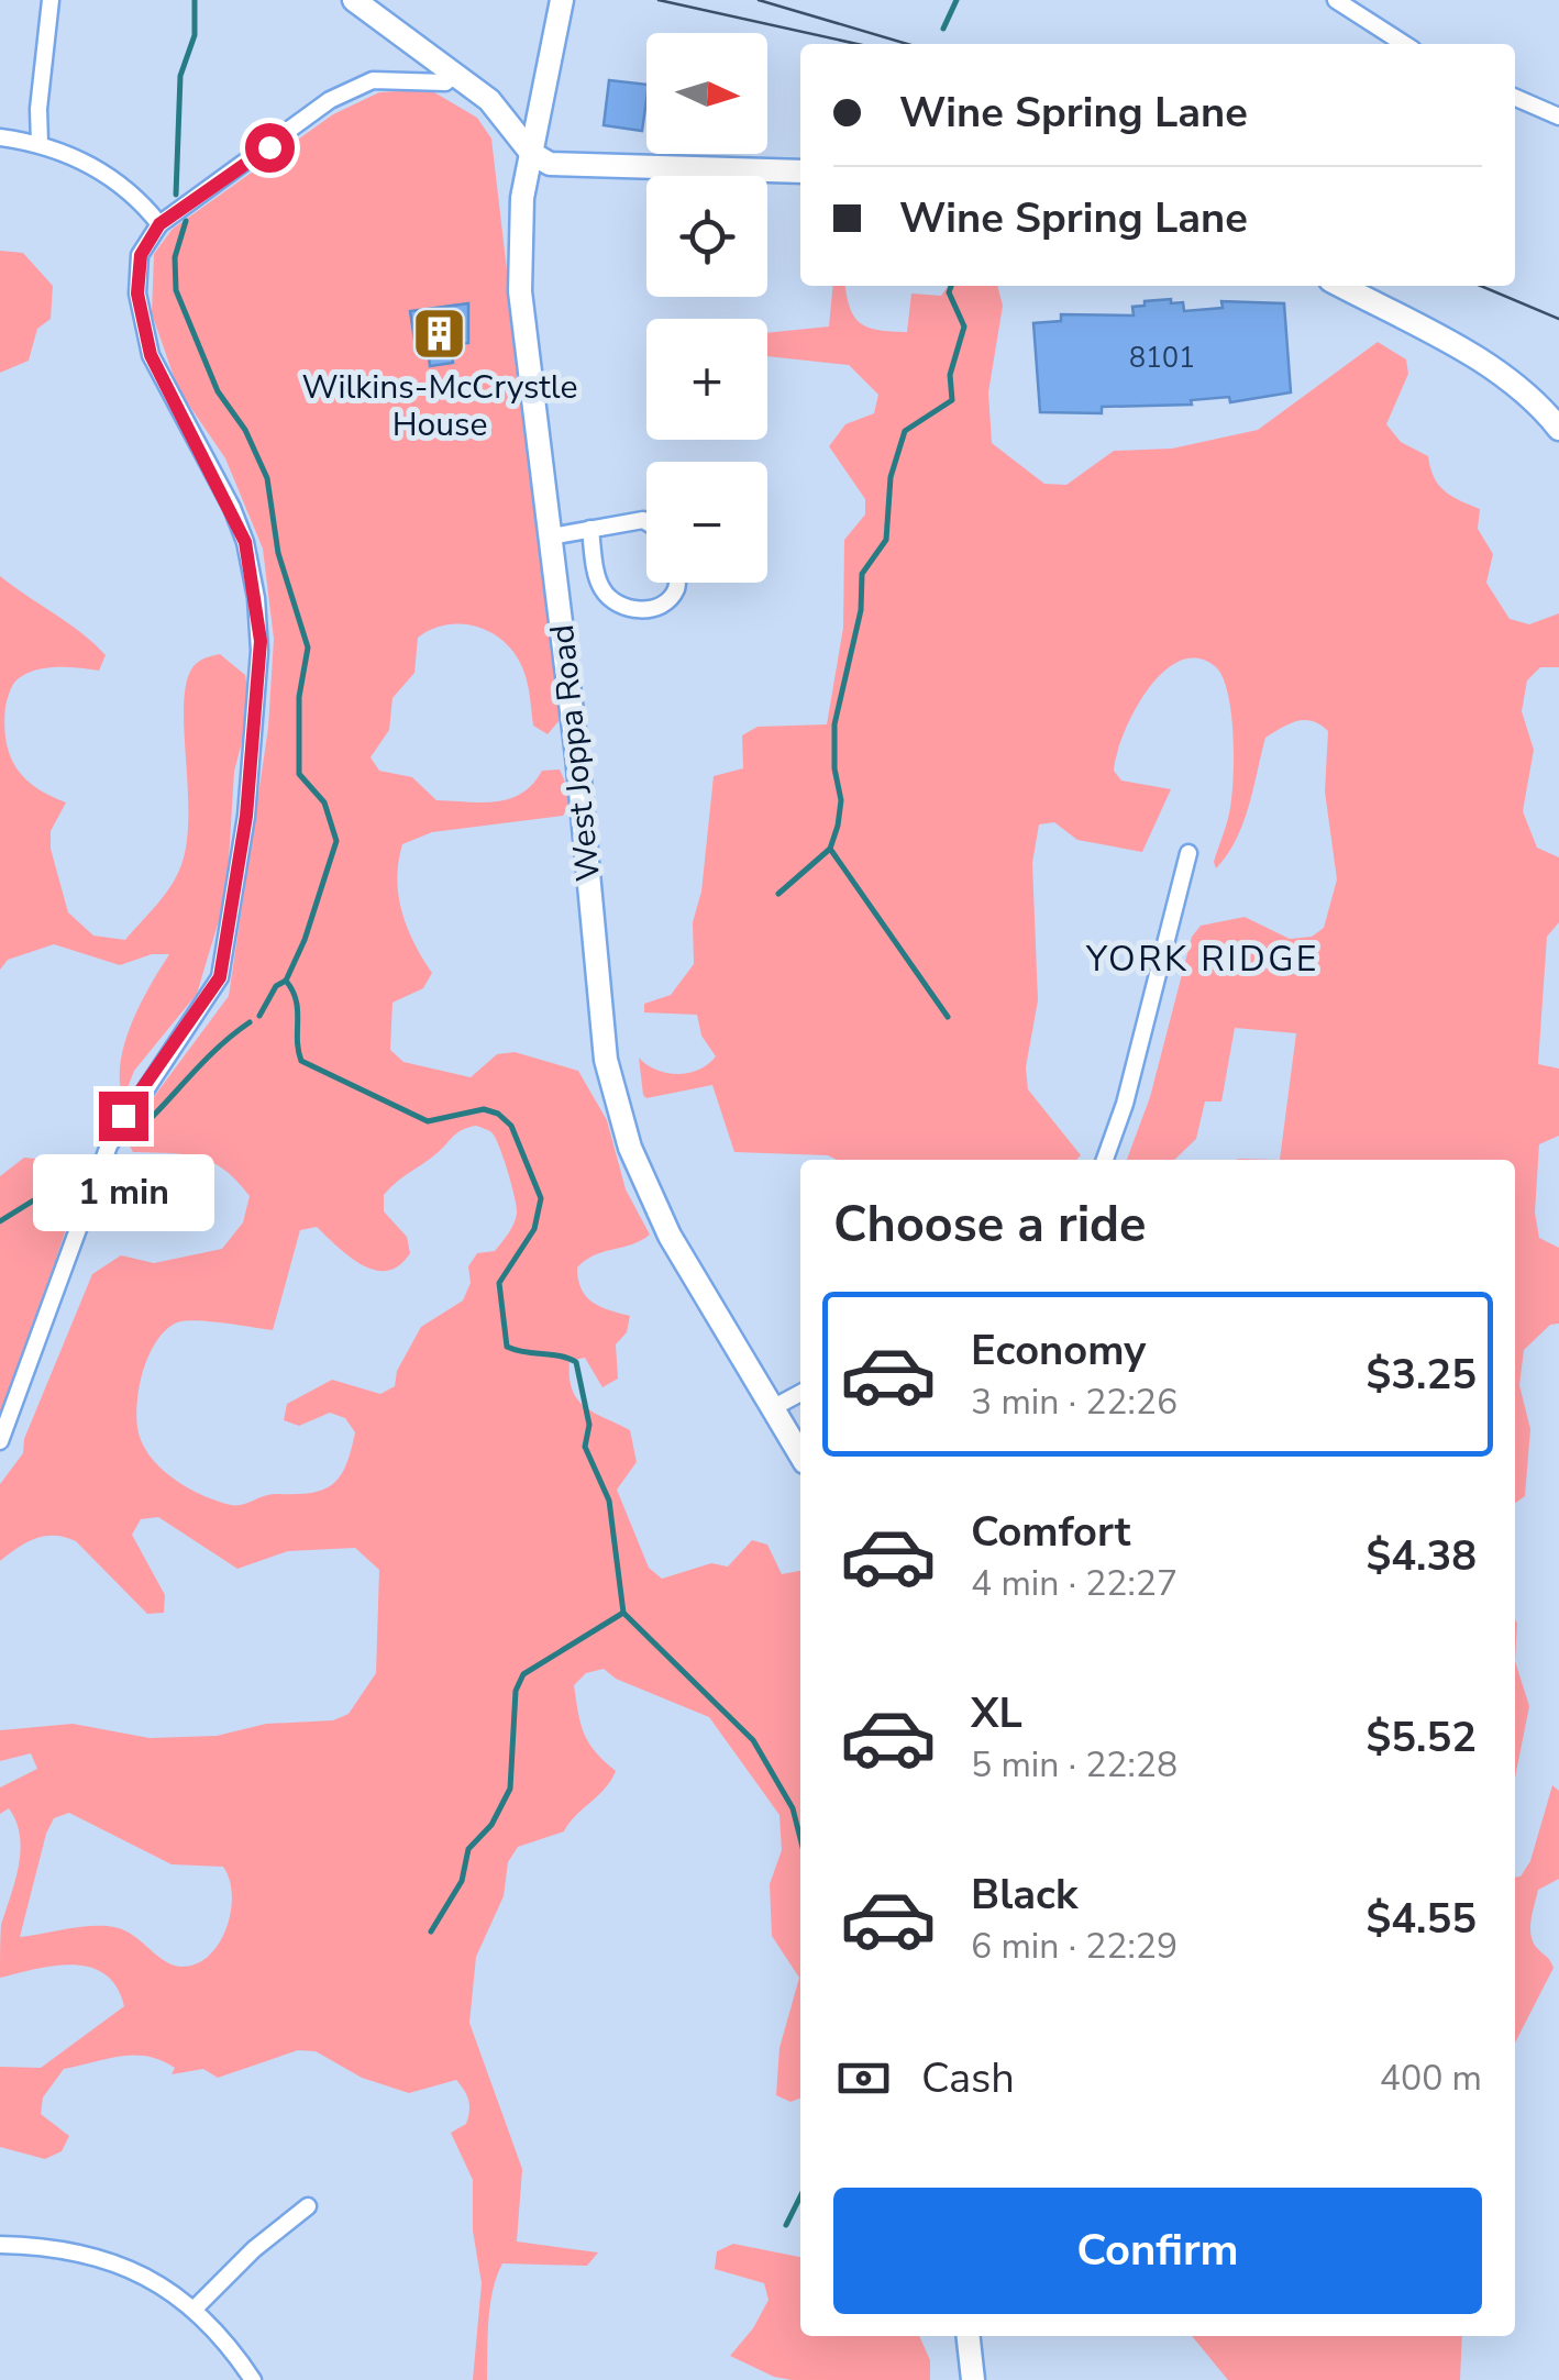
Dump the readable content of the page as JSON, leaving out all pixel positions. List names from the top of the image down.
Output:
{
  "streets": {
    "street": ["West Joppa Road"]
  },
  "districts": ["YORK RIDGE"],
  "places": {
    "building": ["Wilkins-McCrystle House"]
  },
  "house_numbers": ["8101"],
  "north": "right",
  "page": {
    "map_buttons": ["+", "−"],
    "banner": ["Wine Spring Lane", "Wine Spring Lane"],
    "bubble": "1 min",
    "heading": "Choose a ride",
    "list": [
      {
        "name": "Economy",
        "note": "3 min · 22:26",
        "value": "$3.25"
      },
      {
        "name": "Comfort",
        "note": "4 min · 22:27",
        "value": "$4.38"
      },
      {
        "name": "XL",
        "note": "5 min · 22:28",
        "value": "$5.52"
      },
      {
        "name": "Black",
        "note": "6 min · 22:29",
        "value": "$4.55"
      }
    ],
    "pay": ["Cash", "400 m"],
    "buttons": "Confirm"
  }
}
